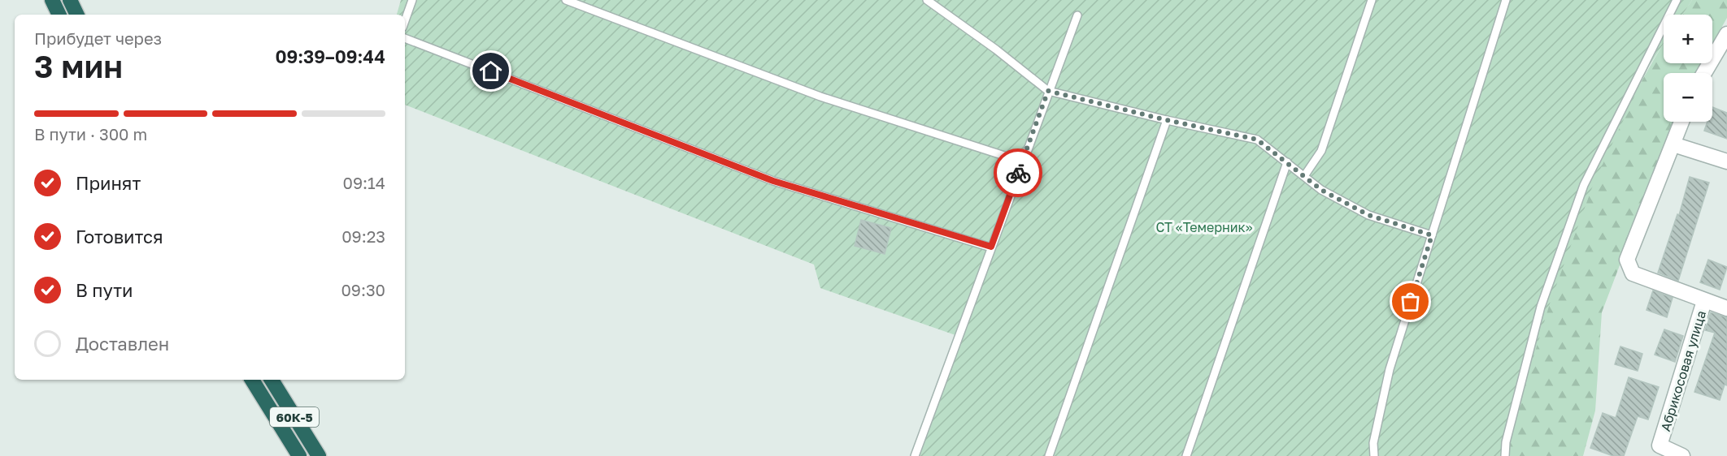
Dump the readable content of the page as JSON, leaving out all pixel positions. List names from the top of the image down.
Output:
{
  "streets": {
    "highway": ["60К-5"],
    "street": ["Абрикосовая улица"]
  },
  "parks": ["СТ «Темерник»"],
  "page": {
    "map_buttons": ["+", "−"],
    "heading": ["3 мин", "Прибудет через", "09:39–09:44"],
    "bar": "В пути · 300 m",
    "list": [
      ["Принят", "09:14"],
      ["Готовится", "09:23"],
      ["В пути", "09:30"],
      "Доставлен"
    ]
  }
}
